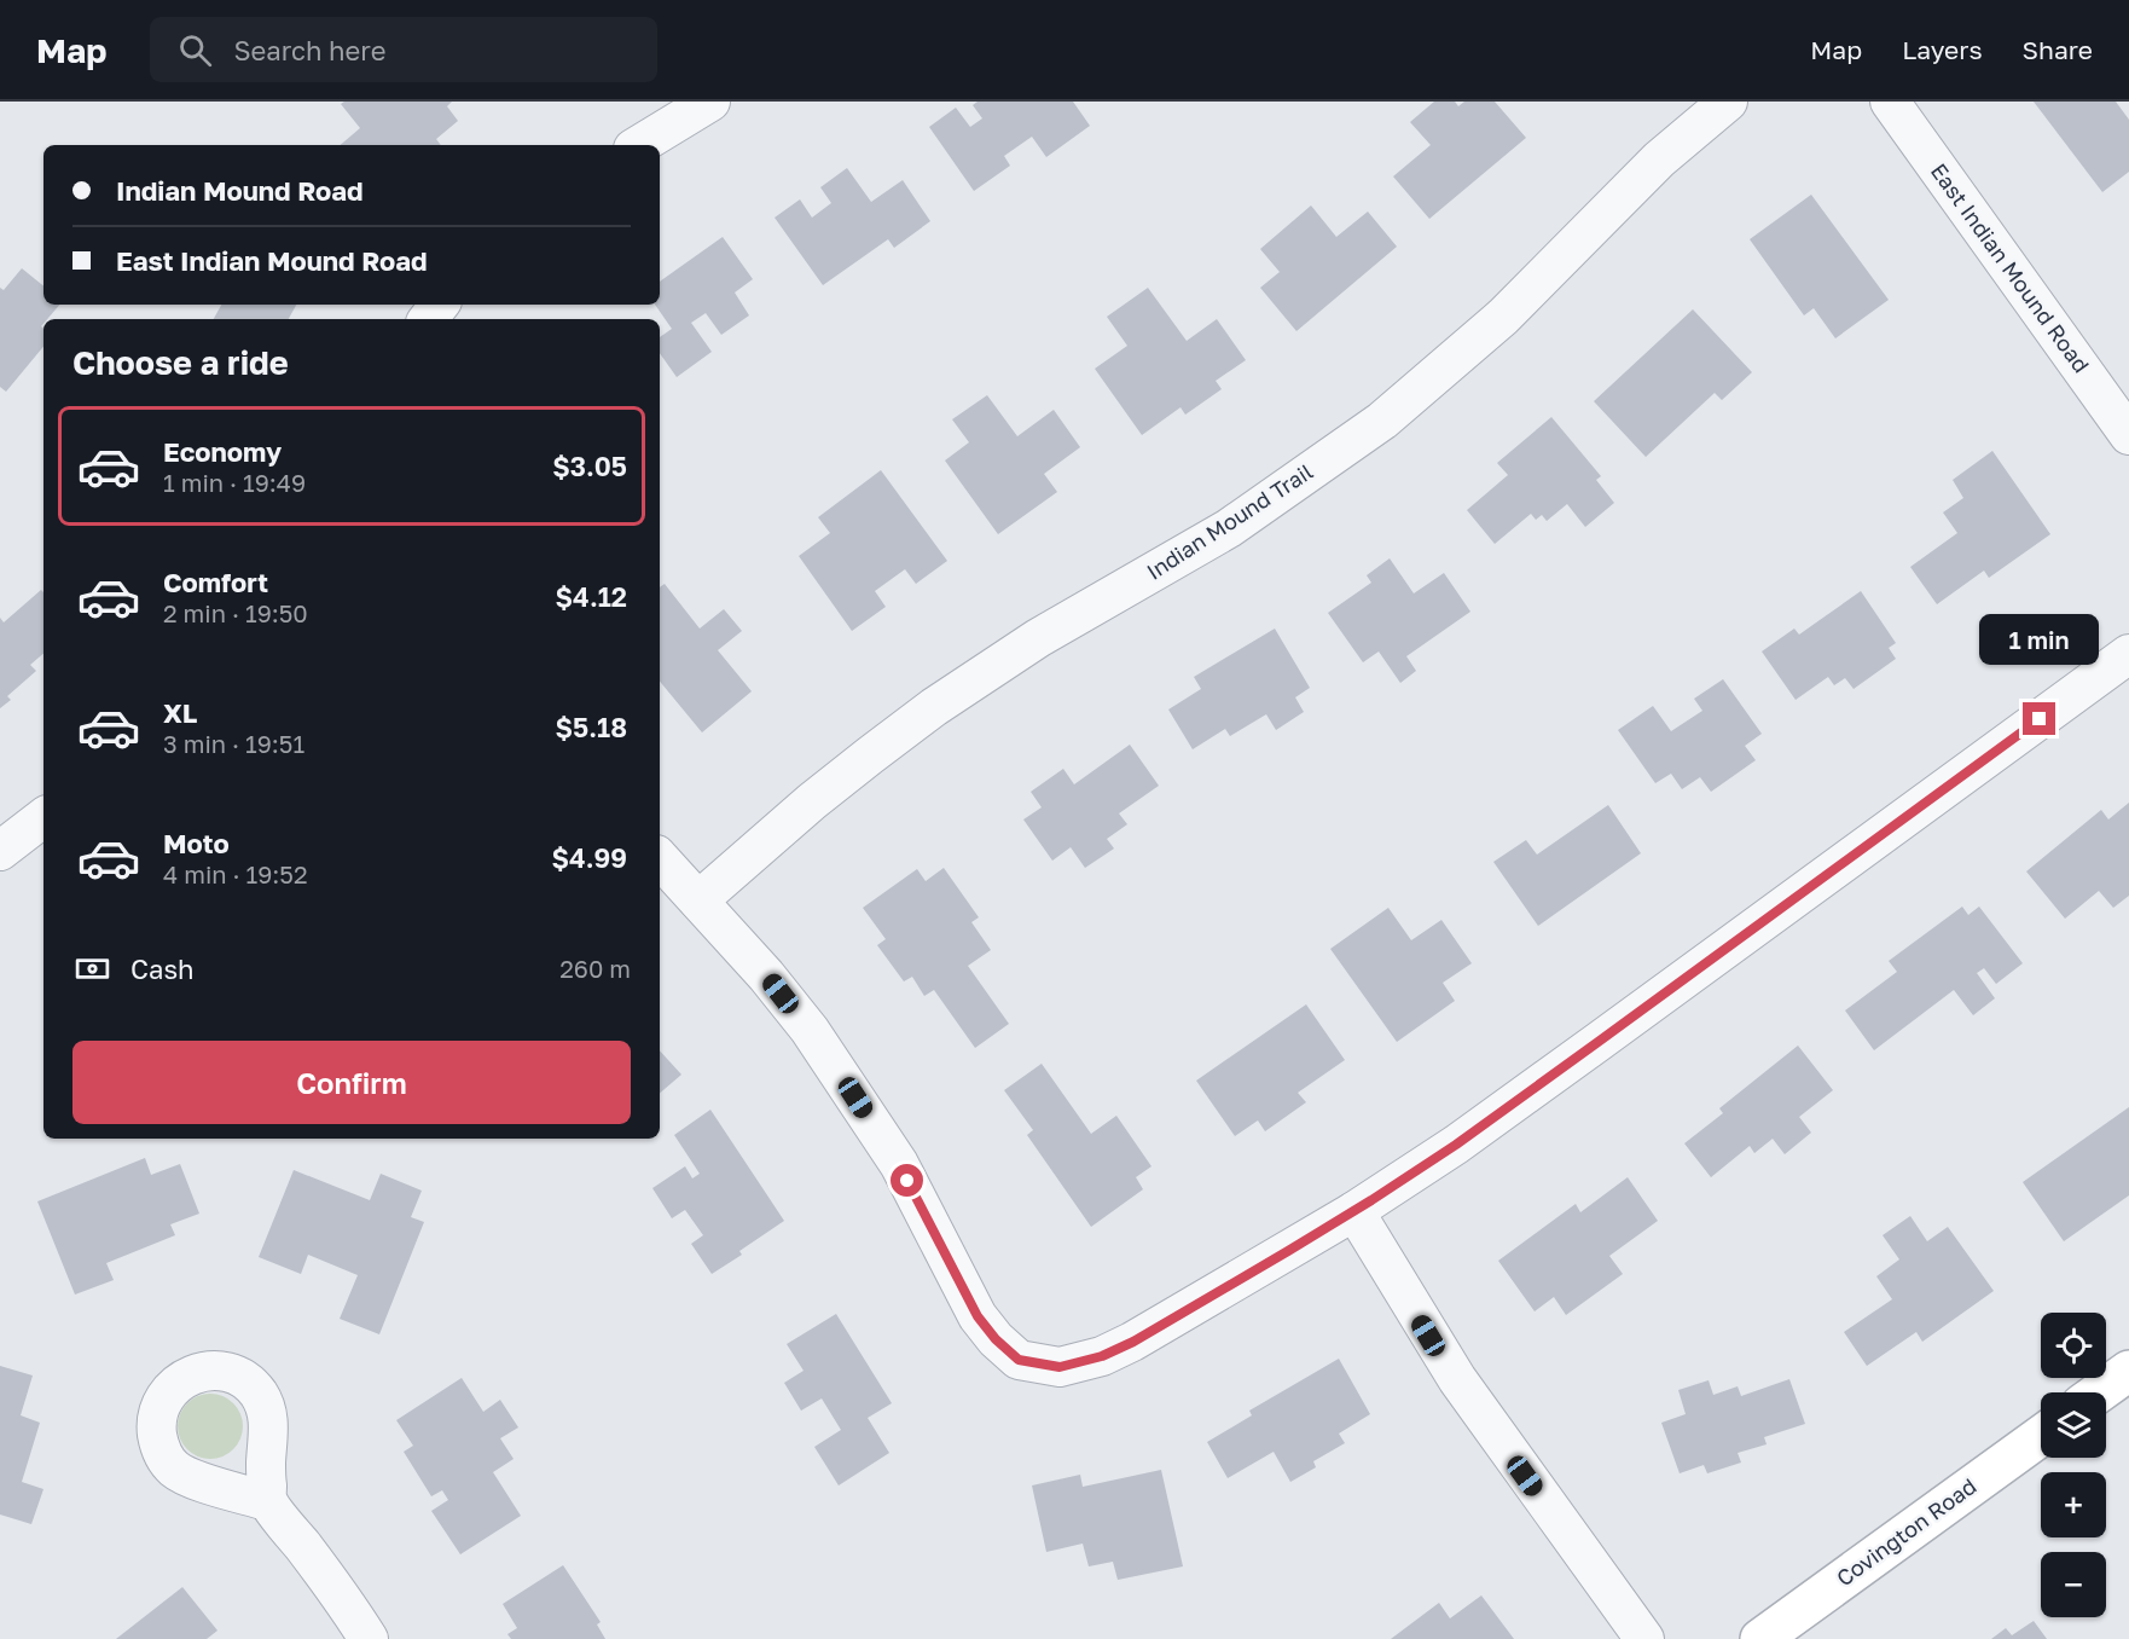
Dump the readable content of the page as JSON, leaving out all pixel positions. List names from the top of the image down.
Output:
{
  "streets": {
    "street": ["East Indian Mound Road", "Indian Mound Trail", "Covington Road"]
  },
  "page": {
    "header": "Map",
    "search": "Search here",
    "nav": ["Map", "Layers", "Share"],
    "banner": ["Indian Mound Road", "East Indian Mound Road"],
    "heading": "Choose a ride",
    "list": [
      {
        "name": "Economy",
        "note": "1 min · 19:49",
        "value": "$3.05"
      },
      {
        "name": "Comfort",
        "note": "2 min · 19:50",
        "value": "$4.12"
      },
      {
        "name": "XL",
        "note": "3 min · 19:51",
        "value": "$5.18"
      },
      {
        "name": "Moto",
        "note": "4 min · 19:52",
        "value": "$4.99"
      }
    ],
    "bubble": "1 min",
    "pay": ["Cash", "260 m"],
    "buttons": "Confirm",
    "map_buttons": ["+", "−"]
  }
}
